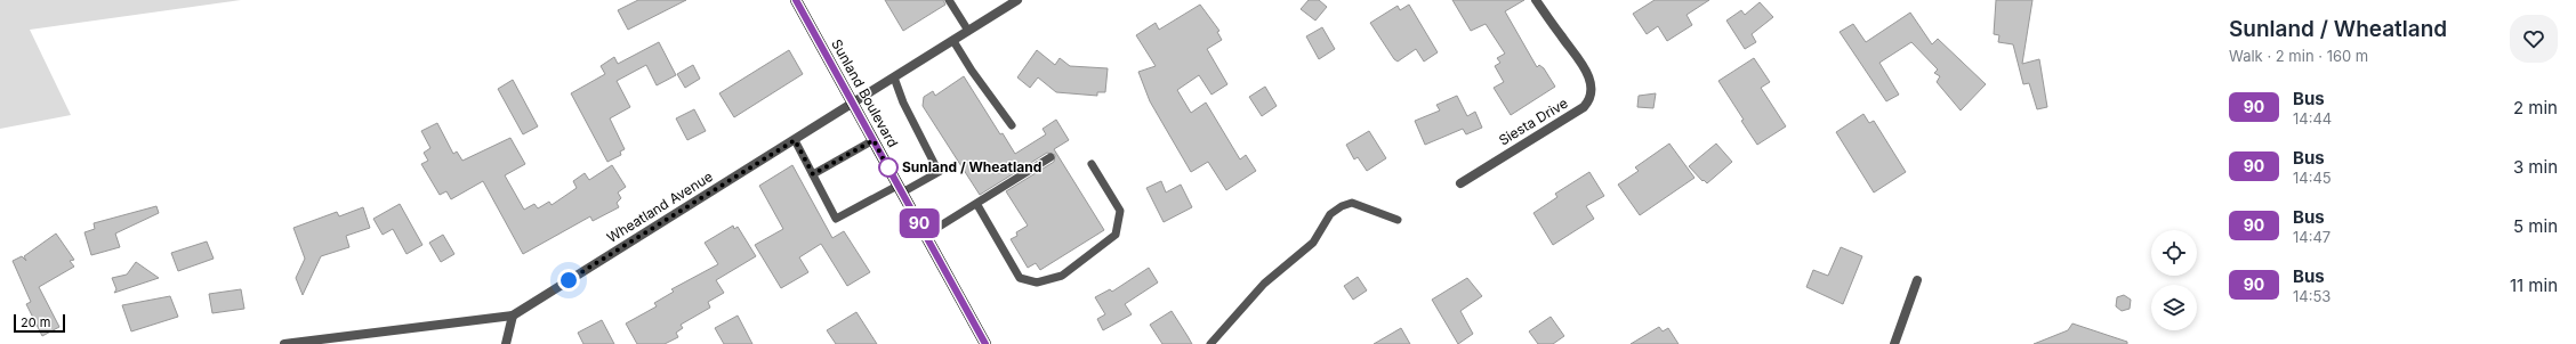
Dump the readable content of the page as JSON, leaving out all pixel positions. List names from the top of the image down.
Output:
{
  "streets": {
    "main road": ["Sunland Boulevard"],
    "street": ["Siesta Drive", "Wheatland Avenue"]
  },
  "crossings": [
    ["Sunland Boulevard", "Wheatland Avenue"]
  ],
  "places": ["Sunland / Wheatland"],
  "lines": ["bus line 90"],
  "scale_bar": "20 m",
  "page": {
    "on_map": "90",
    "heading": ["Sunland / Wheatland", "Walk · 2 min · 160 m"],
    "list": [
      {
        "mark": "90",
        "name": "Bus",
        "note": "14:44",
        "value": "2 min"
      },
      {
        "mark": "90",
        "name": "Bus",
        "note": "14:45",
        "value": "3 min"
      },
      {
        "mark": "90",
        "name": "Bus",
        "note": "14:47",
        "value": "5 min"
      },
      {
        "mark": "90",
        "name": "Bus",
        "note": "14:53",
        "value": "11 min"
      }
    ],
    "scale": "20 m"
  }
}
